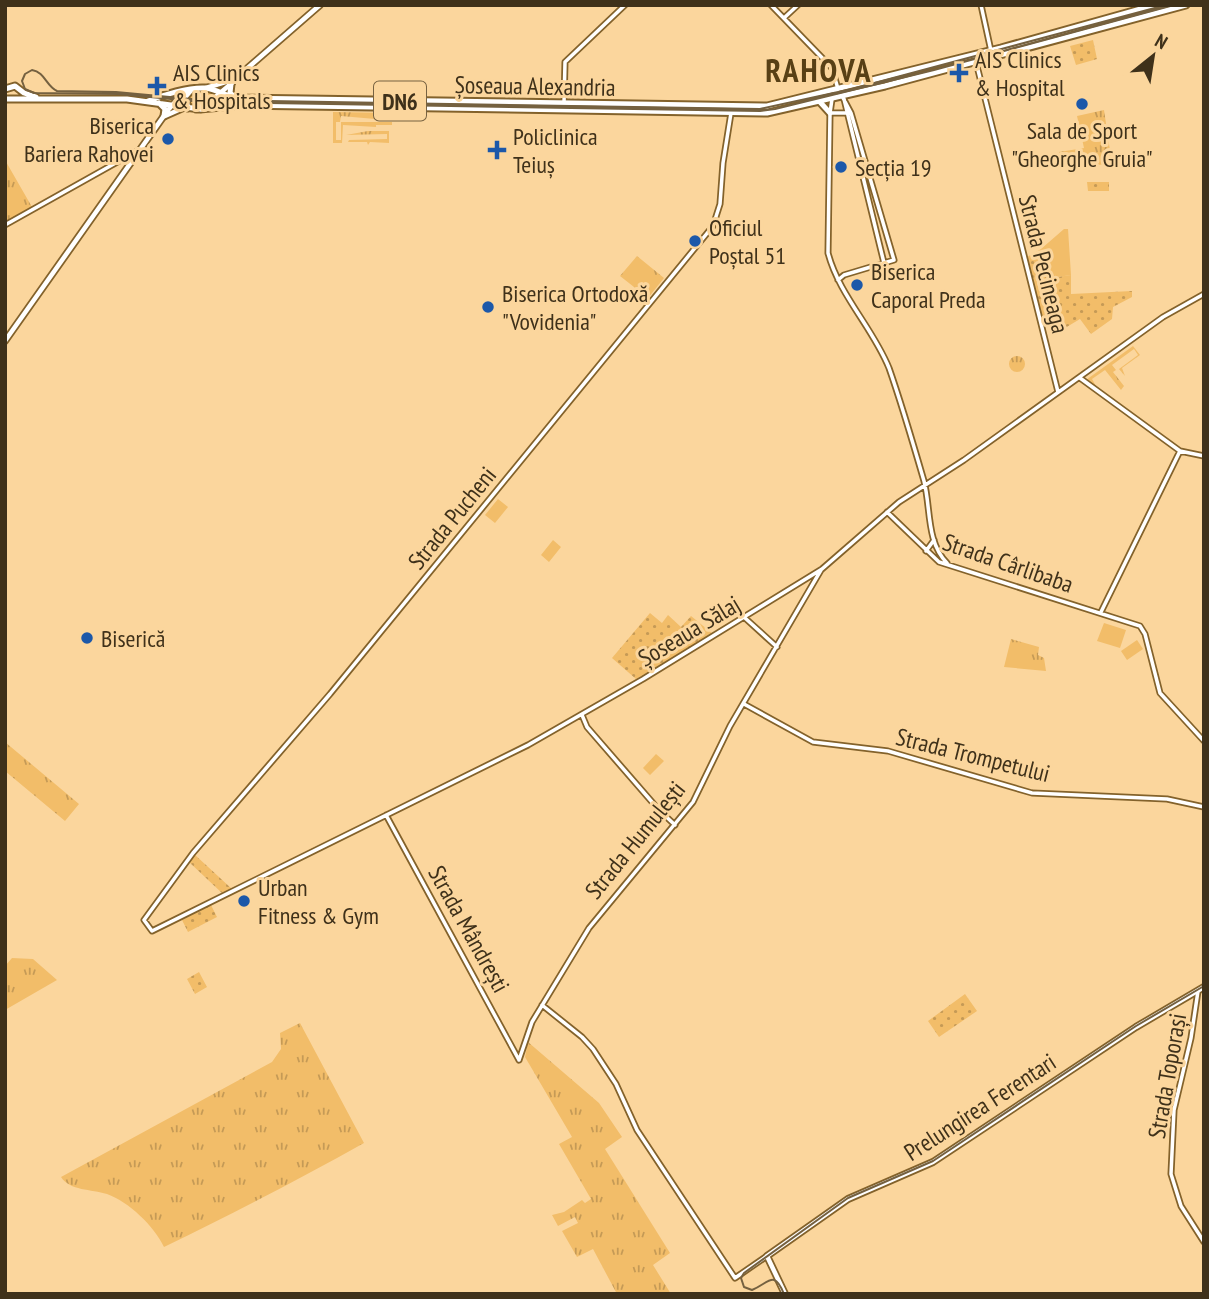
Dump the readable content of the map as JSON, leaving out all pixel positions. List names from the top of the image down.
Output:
{
  "streets": {
    "main road": ["Șoseaua Alexandria", "DN6", "Prelungirea Ferentari"],
    "street": [
      "Strada Pecineaga",
      "Strada Pucheni",
      "Strada Cârlibaba",
      "Șoseaua Sălaj",
      "Strada Trompetului",
      "Strada Humulești",
      "Strada Mândrești",
      "Strada Toporași"
    ]
  },
  "crossings": [
    ["Șoseaua Alexandria", "DN6"],
    ["Șoseaua Alexandria", "Strada Pucheni"],
    ["DN6", "Strada Pecineaga"],
    ["Strada Pecineaga", "Șoseaua Sălaj"],
    ["Strada Pucheni", "Șoseaua Sălaj"],
    ["Strada Cârlibaba", "Șoseaua Sălaj"],
    ["Șoseaua Sălaj", "Strada Humulești"],
    ["Șoseaua Sălaj", "Strada Mândrești"],
    ["Strada Trompetului", "Strada Humulești"],
    ["Strada Humulești", "Strada Mândrești"],
    ["Strada Humulești", "Prelungirea Ferentari"],
    ["Strada Toporași", "Prelungirea Ferentari"]
  ],
  "districts": ["RAHOVA"],
  "places": {
    "health": ["AIS Clinics & Hospital", "AIS Clinics & Hospitals", "Policlinica Teiuș"],
    "other": [
      "Sala de Sport \"Gheorghe Gruia\"",
      "Biserica Bariera Rahovei",
      "Secția 19",
      "Oficiul Poștal 51",
      "Biserica Caporal Preda",
      "Biserica Ortodoxă \"Vovidenia\"",
      "Biserică",
      "Urban Fitness & Gym"
    ]
  },
  "north": "top right"
}
